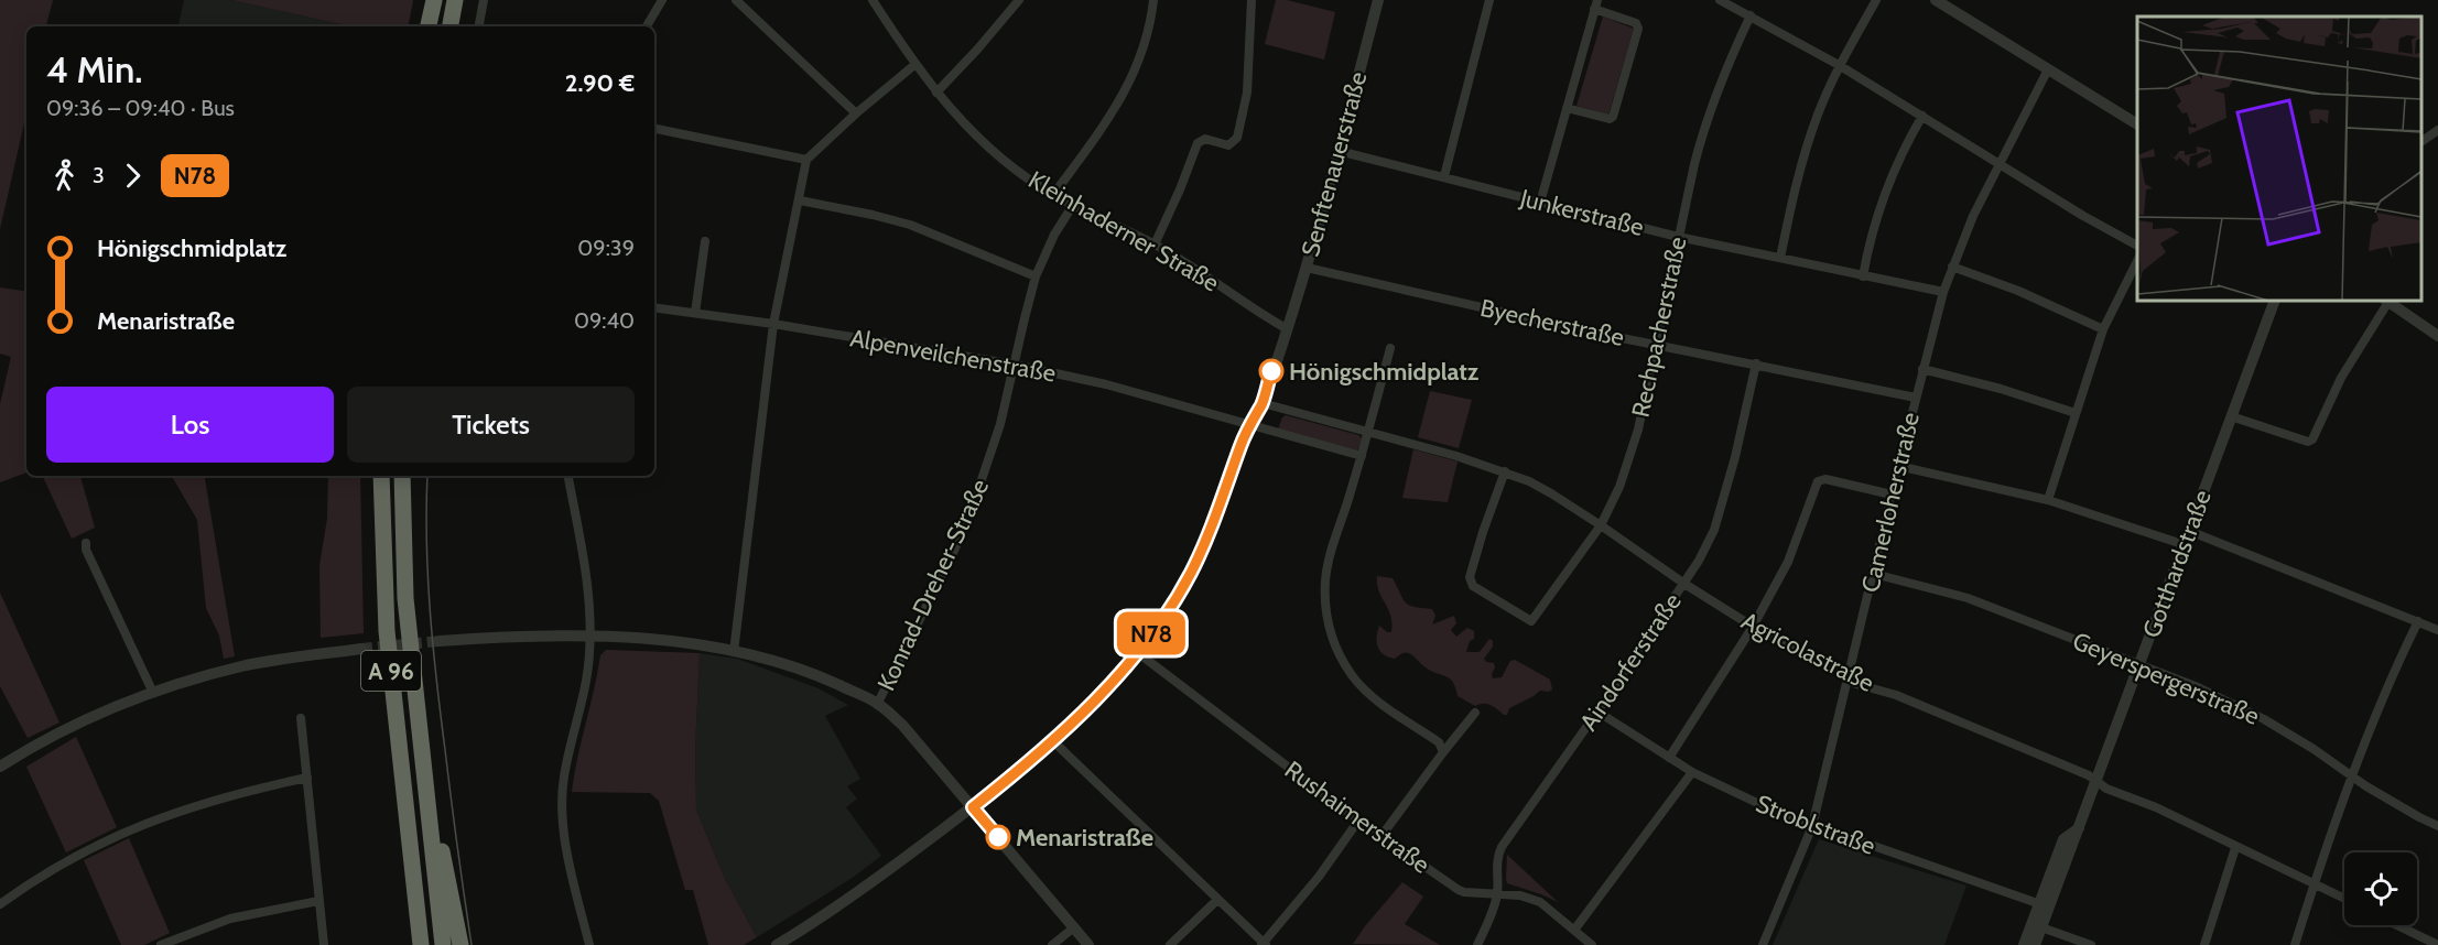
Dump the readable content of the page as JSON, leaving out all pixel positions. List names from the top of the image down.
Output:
{
  "streets": {
    "highway": ["A 96"],
    "street": [
      "Senftenauerstraße",
      "Junkerstraße",
      "Kleinhaderner Straße",
      "Byecherstraße",
      "Rechpacherstraße",
      "Alpenveilchenstraße",
      "Camerloherstraße",
      "Gotthardstraße",
      "Konrad-Dreher-Straße",
      "Agricolastraße",
      "Aindorferstraße",
      "Geyerspergerstraße",
      "Rushaimerstraße",
      "Stroblstraße"
    ]
  },
  "crossings": [
    ["Senftenauerstraße", "Junkerstraße"],
    ["Senftenauerstraße", "Kleinhaderner Straße"],
    ["Senftenauerstraße", "Byecherstraße"],
    ["Junkerstraße", "Rechpacherstraße"],
    ["Junkerstraße", "Camerloherstraße"],
    ["Kleinhaderner Straße", "Konrad-Dreher-Straße"],
    ["Byecherstraße", "Rechpacherstraße"],
    ["Byecherstraße", "Camerloherstraße"],
    ["Byecherstraße", "Aindorferstraße"],
    ["Rechpacherstraße", "Agricolastraße"],
    ["Alpenveilchenstraße", "Konrad-Dreher-Straße"],
    ["Camerloherstraße", "Agricolastraße"],
    ["Camerloherstraße", "Geyerspergerstraße"],
    ["Camerloherstraße", "Stroblstraße"],
    ["Gotthardstraße", "Agricolastraße"],
    ["Gotthardstraße", "Geyerspergerstraße"],
    ["Gotthardstraße", "Stroblstraße"],
    ["Agricolastraße", "Aindorferstraße"],
    ["Aindorferstraße", "Rushaimerstraße"],
    ["Aindorferstraße", "Stroblstraße"]
  ],
  "places": ["Hönigschmidplatz", "Menaristraße"],
  "lines": ["bus line N78"],
  "page": {
    "on_map": "N78",
    "heading": ["4 Min.", "09:36 – 09:40 · Bus", "2.90 €"],
    "legs": ["3", "N78"],
    "list": [
      {
        "name": "Hönigschmidplatz",
        "value": "09:39"
      },
      {
        "name": "Menaristraße",
        "value": "09:40"
      }
    ],
    "buttons": ["Los", "Tickets"]
  }
}
